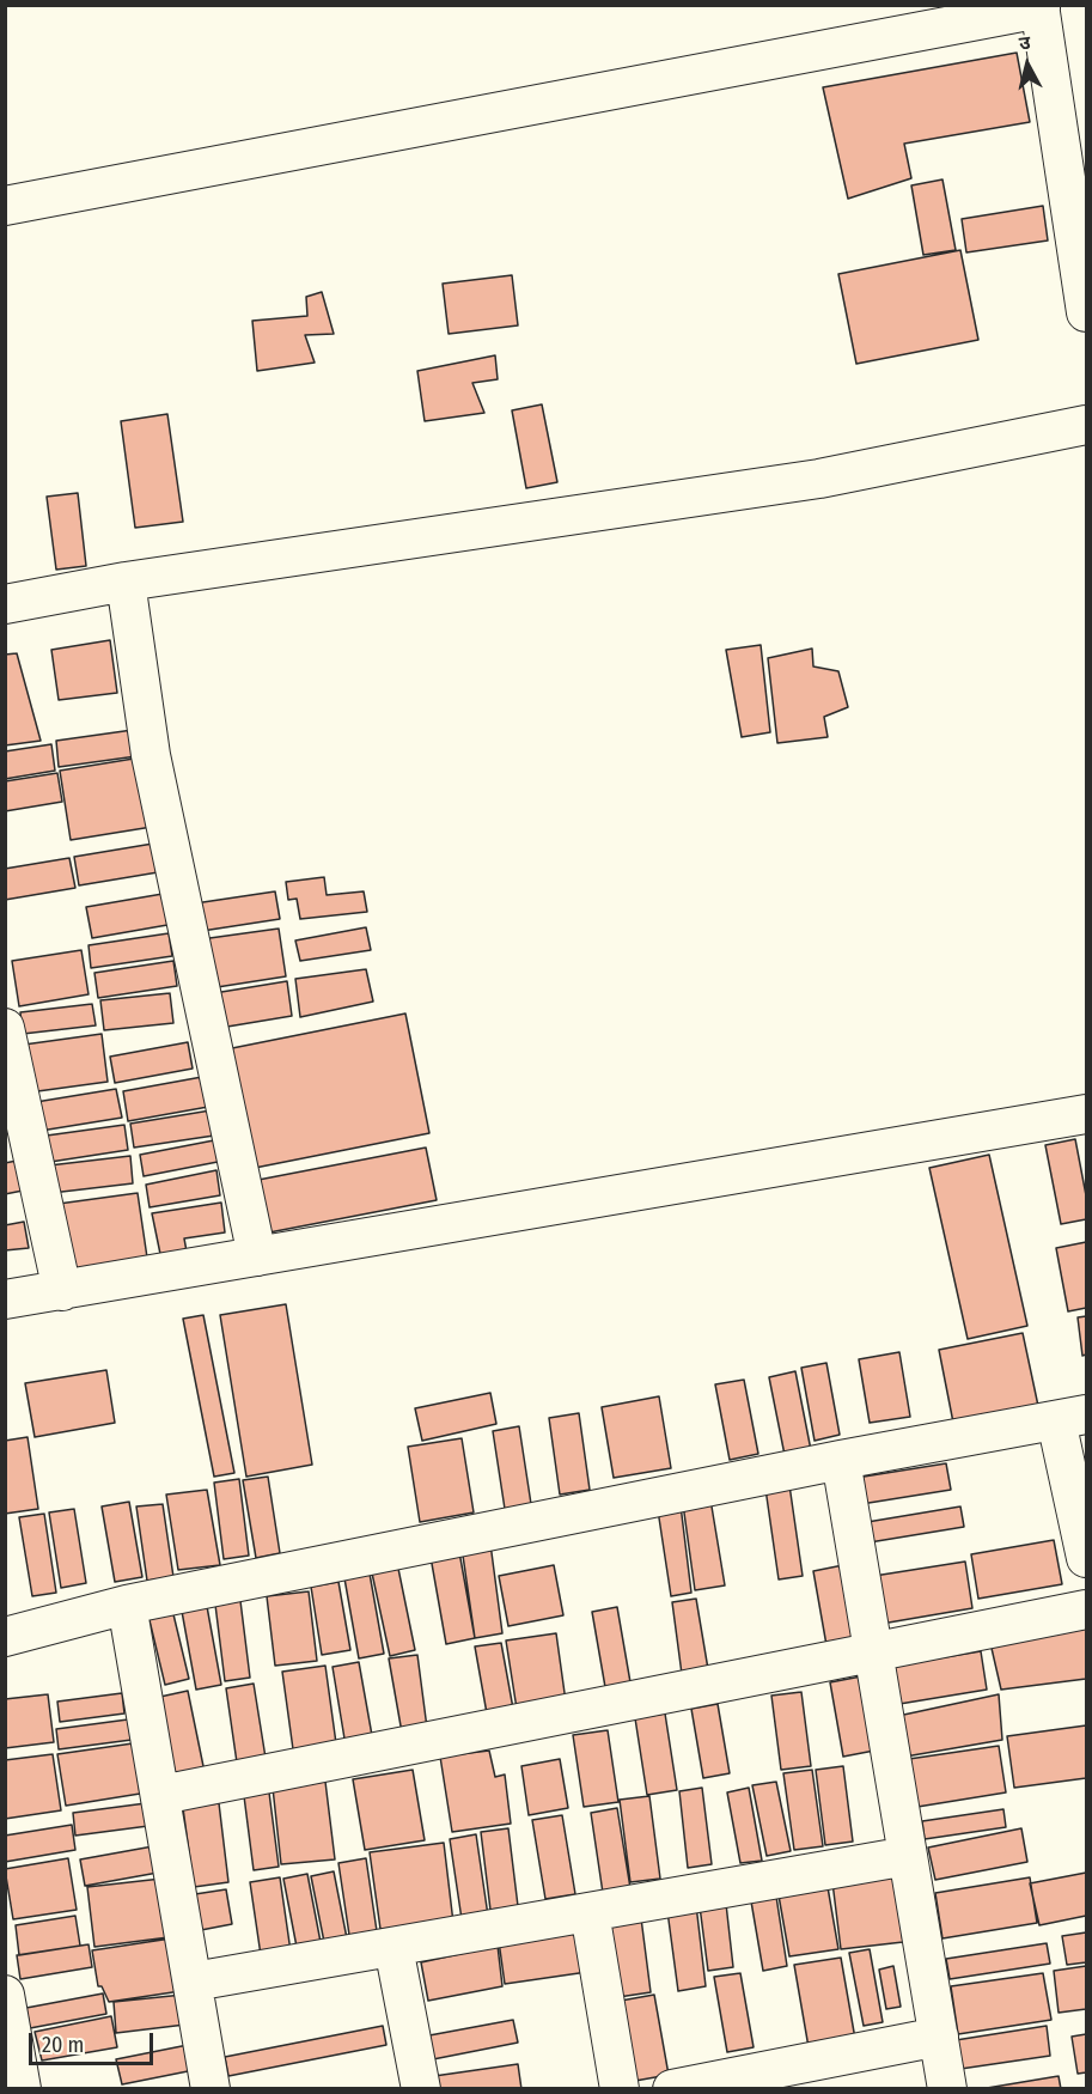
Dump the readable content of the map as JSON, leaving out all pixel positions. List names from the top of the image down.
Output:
{
  "scale_bar": "20 m",
  "north": "top"
}
